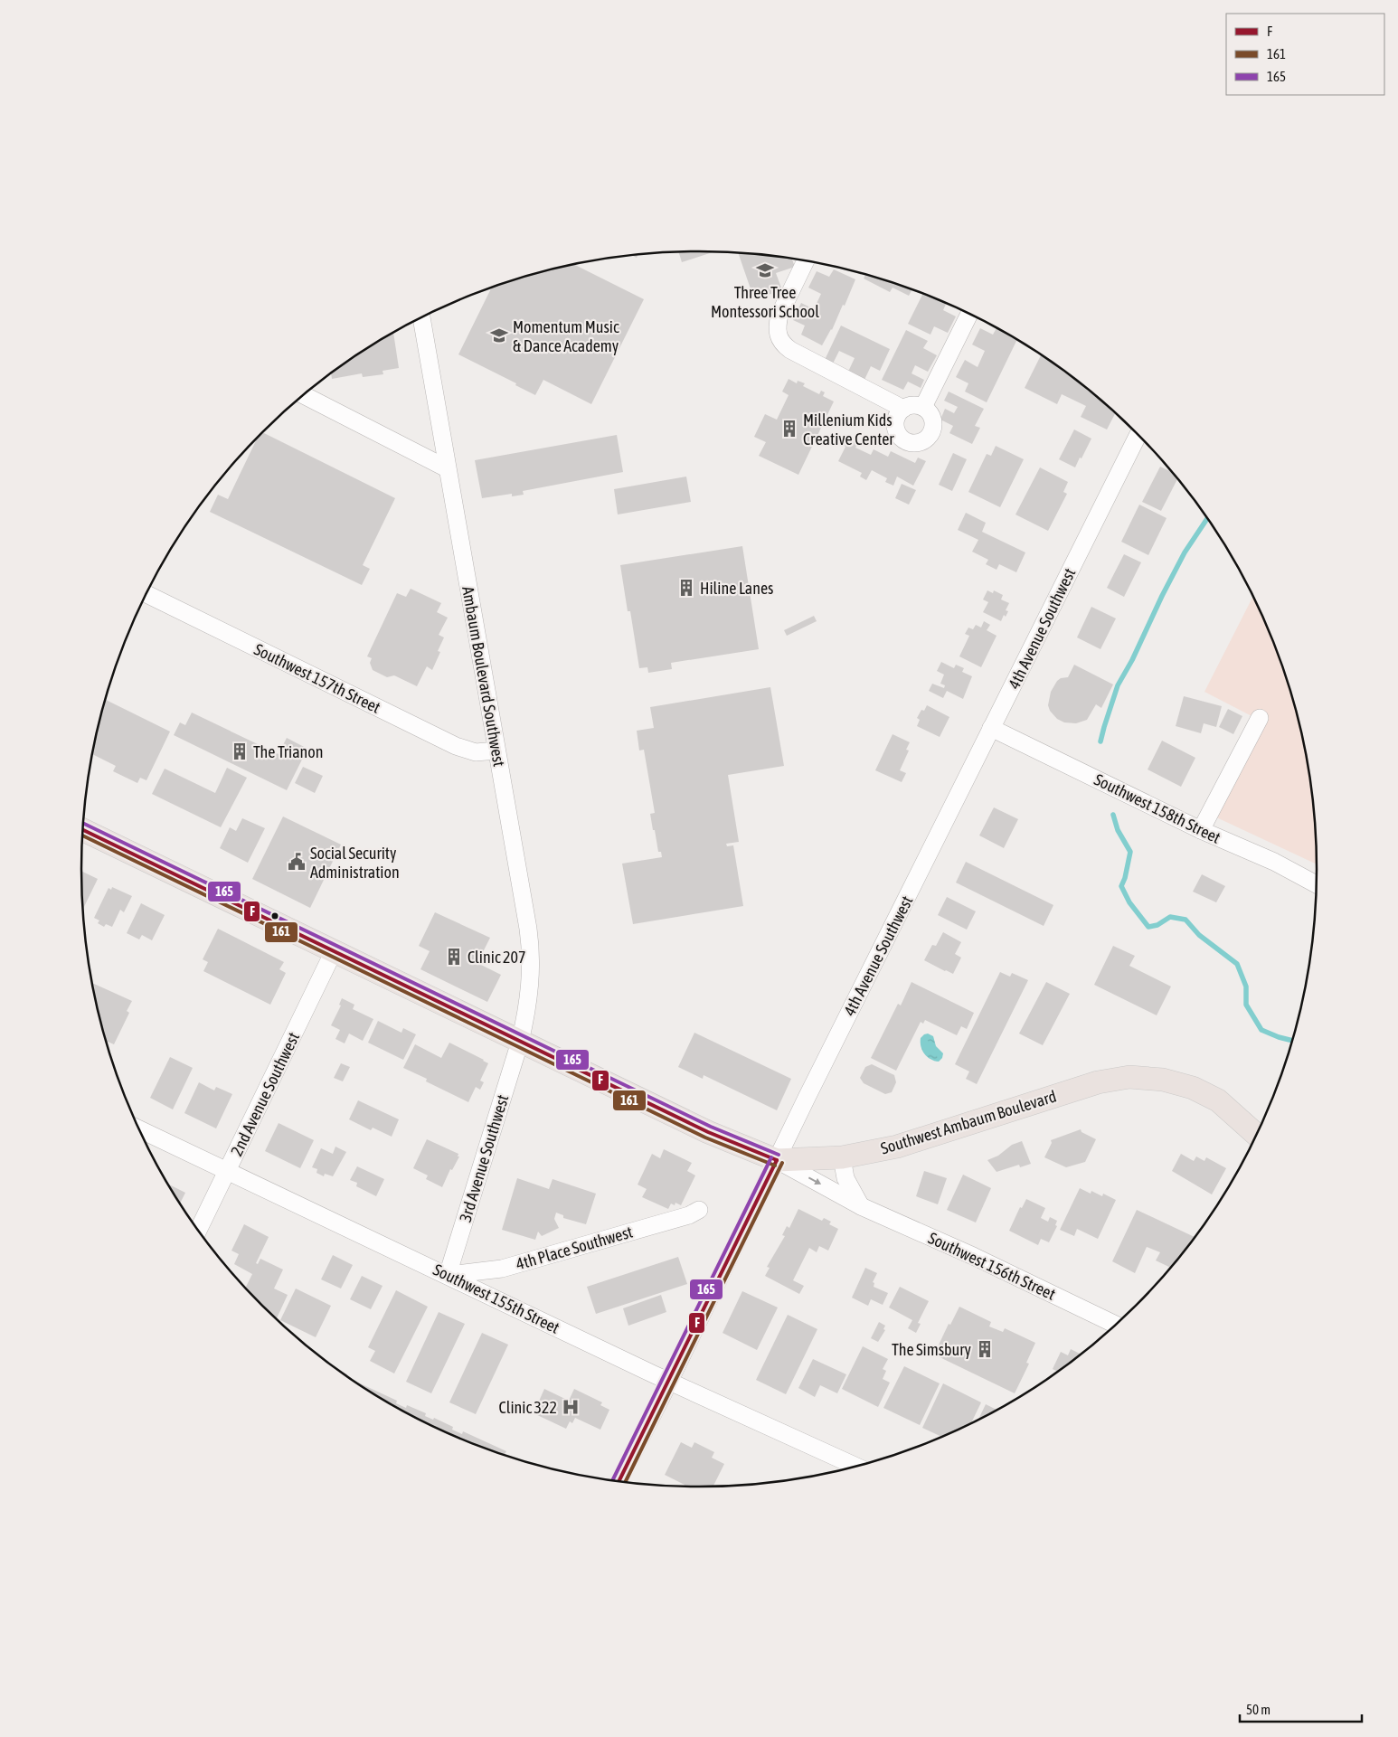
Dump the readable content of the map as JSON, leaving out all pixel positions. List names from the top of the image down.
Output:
{
  "streets": {
    "main road": ["Southwest Ambaum Boulevard"],
    "street": [
      "4th Avenue Southwest",
      "Ambaum Boulevard Southwest",
      "Southwest 157th Street",
      "Southwest 158th Street",
      "2nd Avenue Southwest",
      "3rd Avenue Southwest",
      "4th Place Southwest",
      "Southwest 156th Street",
      "Southwest 155th Street"
    ]
  },
  "crossings": [
    ["4th Avenue Southwest", "Southwest 158th Street"],
    ["4th Avenue Southwest", "Southwest Ambaum Boulevard"],
    ["4th Avenue Southwest", "Southwest 156th Street"],
    ["4th Avenue Southwest", "Southwest 155th Street"],
    ["Ambaum Boulevard Southwest", "Southwest 157th Street"],
    ["Ambaum Boulevard Southwest", "Southwest Ambaum Boulevard"],
    ["Ambaum Boulevard Southwest", "3rd Avenue Southwest"],
    ["2nd Avenue Southwest", "Southwest 155th Street"],
    ["Southwest Ambaum Boulevard", "3rd Avenue Southwest"],
    ["Southwest Ambaum Boulevard", "Southwest 156th Street"],
    ["3rd Avenue Southwest", "4th Place Southwest"],
    ["3rd Avenue Southwest", "Southwest 155th Street"],
    ["4th Place Southwest", "Southwest 155th Street"]
  ],
  "places": {
    "school or university": ["Three Tree Montessori School", "Momentum Music & Dance Academy"],
    "building": [
      "Millenium Kids Creative Center",
      "Hiline Lanes",
      "The Trianon",
      "Clinic 207",
      "The Simsbury"
    ],
    "public building": ["Social Security Administration"],
    "hospital": ["Clinic 322"]
  },
  "lines": ["transit line 165", "transit line F", "transit line 161"],
  "legend": ["F", "161", "165"],
  "scale_bar": "50 m"
}
